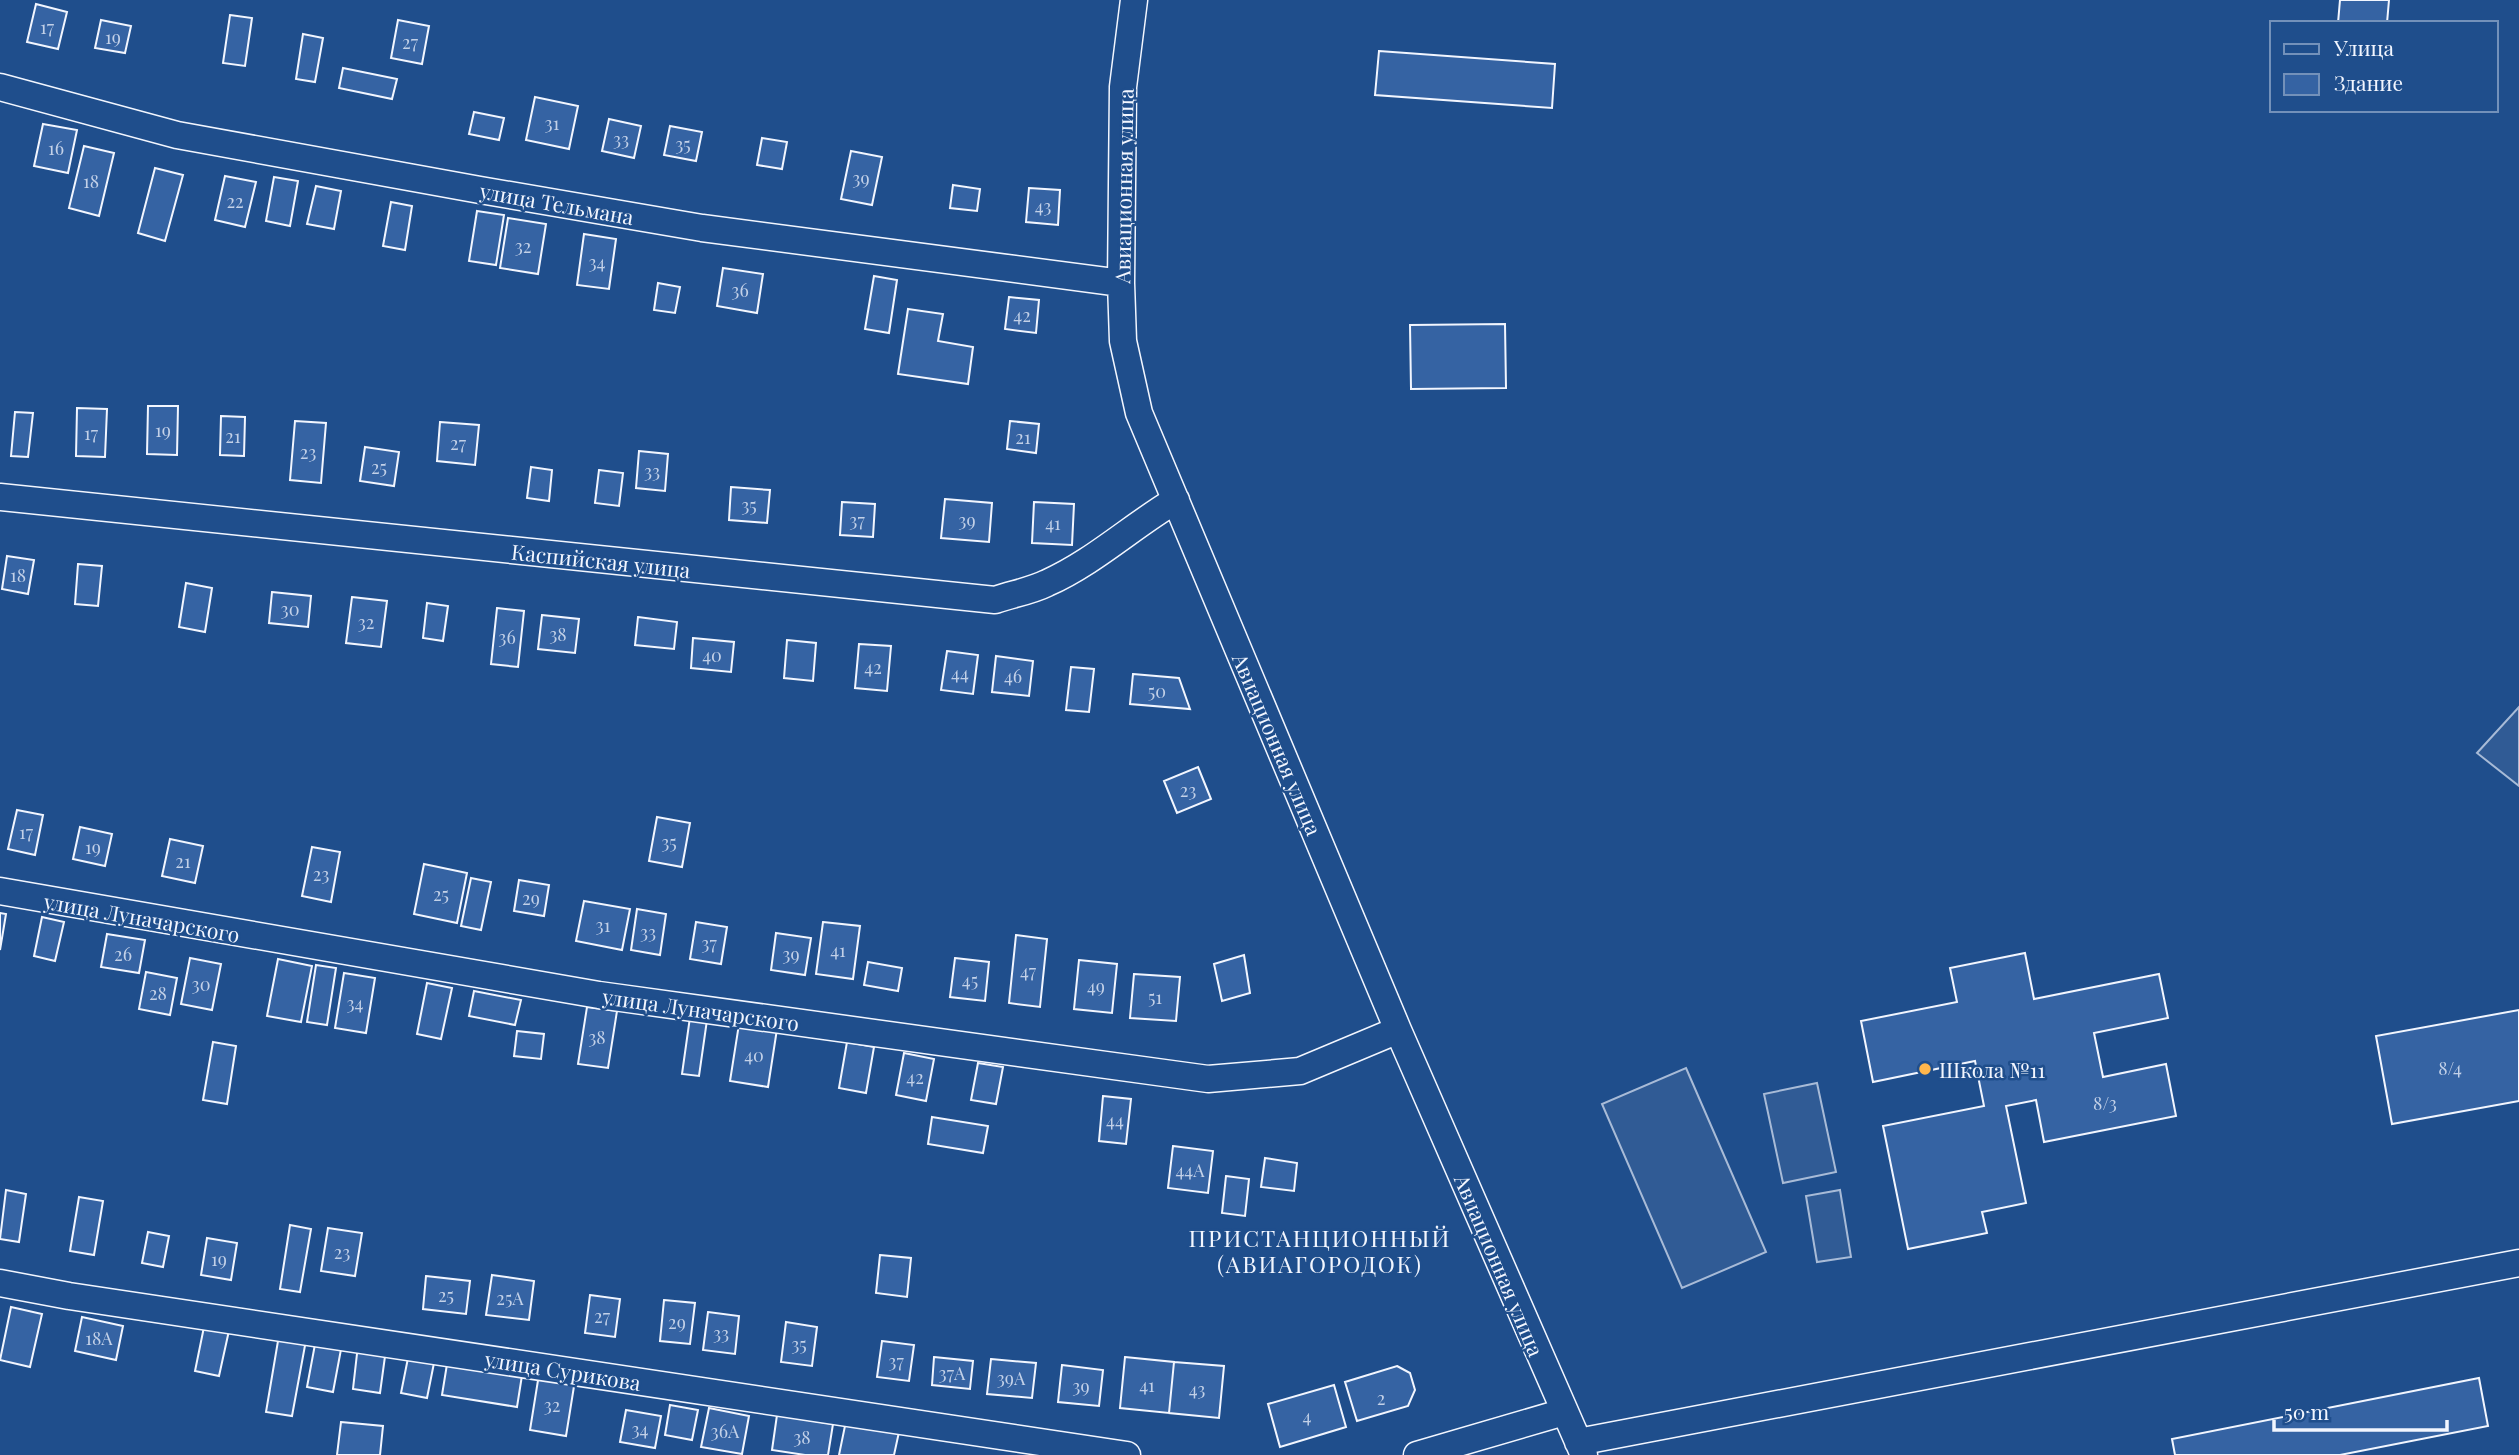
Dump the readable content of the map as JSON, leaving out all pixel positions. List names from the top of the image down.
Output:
{
  "streets": {
    "street": [
      "Авиационная улица",
      "улица Тельмана",
      "Каспийская улица",
      "улица Луначарского",
      "улица Сурикова"
    ]
  },
  "crossings": [
    ["Авиационная улица", "улица Тельмана"],
    ["Авиационная улица", "Каспийская улица"],
    ["Авиационная улица", "улица Луначарского"]
  ],
  "districts": ["ПРИСТАНЦИОННЫЙ (АВИАГОРОДОК)"],
  "places": ["Школа №11"],
  "house_numbers": [
    "17",
    "19",
    "27",
    "31",
    "33",
    "35",
    "16",
    "39",
    "18",
    "22",
    "43",
    "32",
    "34",
    "36",
    "42",
    "19",
    "17",
    "21",
    "21",
    "27",
    "23",
    "25",
    "33",
    "35",
    "37",
    "39",
    "41",
    "18",
    "30",
    "32",
    "38",
    "36",
    "40",
    "42",
    "44",
    "46",
    "50",
    "23",
    "17",
    "35",
    "19",
    "21",
    "23",
    "25",
    "29",
    "31",
    "33",
    "37",
    "41",
    "26",
    "39",
    "47",
    "45",
    "30",
    "49",
    "28",
    "51",
    "34",
    "38",
    "40",
    "8/4",
    "42",
    "8/3",
    "44",
    "44А",
    "23",
    "19",
    "25",
    "25А",
    "27",
    "29",
    "33",
    "18А",
    "35",
    "37",
    "37А",
    "39А",
    "41",
    "39",
    "43",
    "2",
    "32",
    "4",
    "34",
    "36А",
    "38"
  ],
  "legend": ["Улица", "Здание"],
  "scale_bar": "50 m"
}
